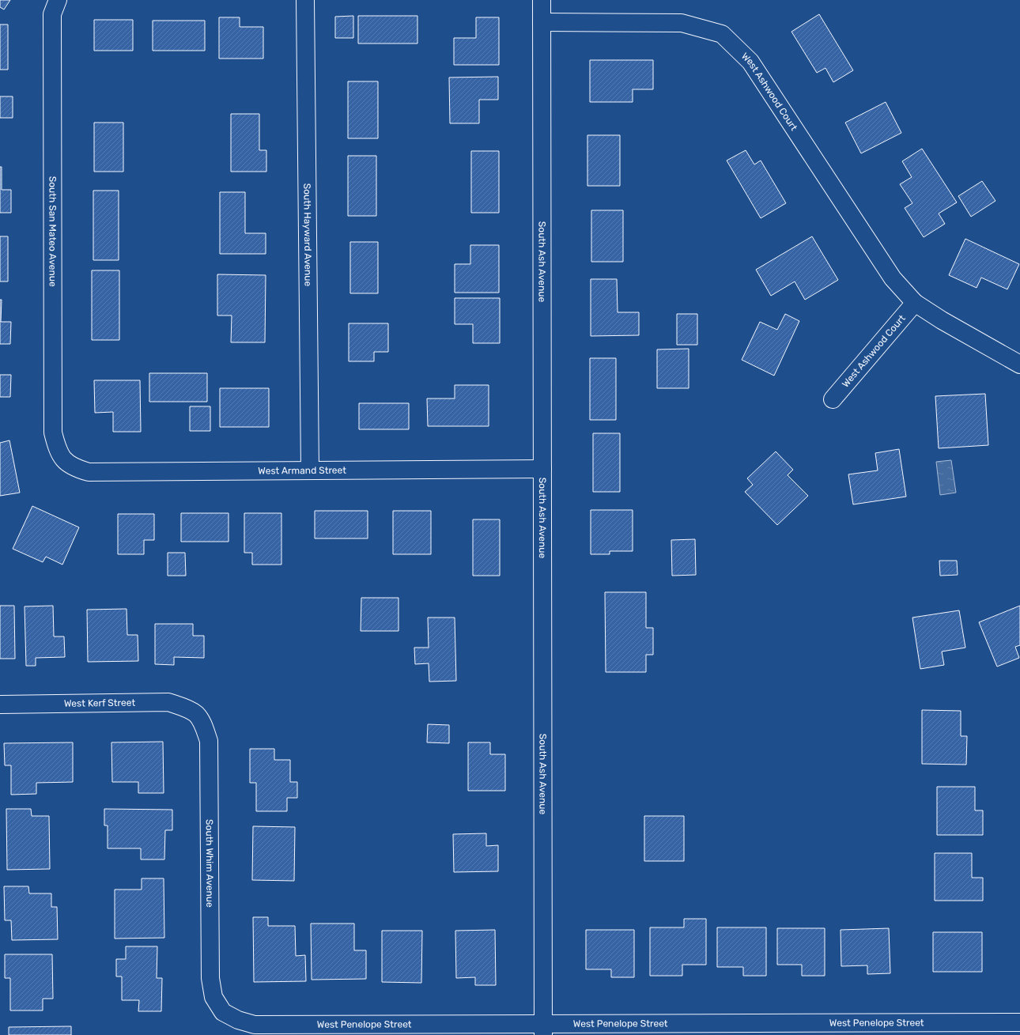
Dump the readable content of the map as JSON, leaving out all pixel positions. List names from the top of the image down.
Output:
{
  "streets": {
    "street": [
      "West Ashwood Court",
      "South San Mateo Avenue",
      "South Hayward Avenue",
      "South Ash Avenue",
      "West Armand Street",
      "West Kerf Street",
      "South Whim Avenue",
      "West Penelope Street"
    ]
  },
  "crossings": [
    ["West Ashwood Court", "South Ash Avenue"],
    ["South San Mateo Avenue", "West Armand Street"],
    ["South Hayward Avenue", "West Armand Street"],
    ["South Ash Avenue", "West Armand Street"],
    ["South Ash Avenue", "West Penelope Street"],
    ["West Kerf Street", "South Whim Avenue"],
    ["South Whim Avenue", "West Penelope Street"]
  ]
}
